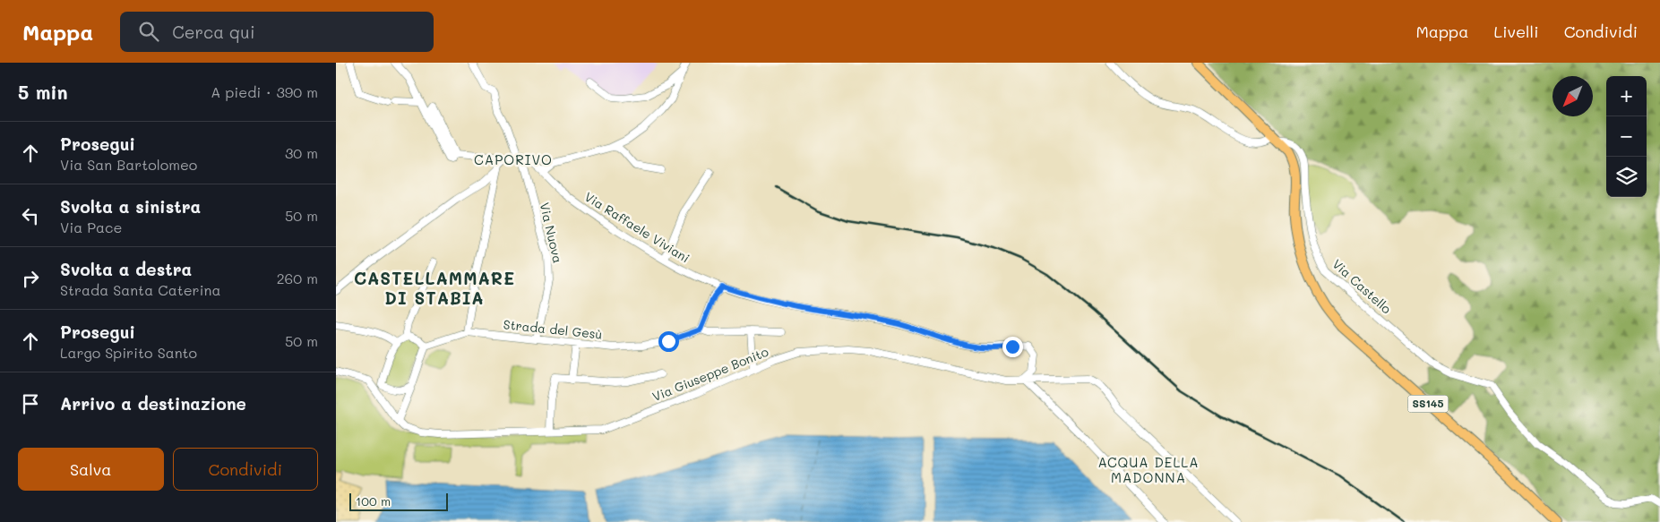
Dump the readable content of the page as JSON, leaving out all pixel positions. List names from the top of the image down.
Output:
{
  "streets": {
    "main road": ["SS145"],
    "street": [
      "Via Raffaele Viviani",
      "Via Nuova",
      "Via Castello",
      "Strada del Gesù",
      "Via Giuseppe Bonito"
    ]
  },
  "crossings": [
    ["Via Raffaele Viviani", "Via Giuseppe Bonito"],
    ["Via Nuova", "Strada del Gesù"],
    ["Via Castello", "SS145"]
  ],
  "districts": ["CAPORIVO", "CASTELLAMMARE DI STABIA", "ACQUA DELLA MADONNA"],
  "scale_bar": "100 m",
  "north": "bottom left",
  "page": {
    "header": "Mappa",
    "search": "Cerca qui",
    "nav": ["Mappa", "Livelli", "Condividi"],
    "heading": ["5 min", "A piedi · 390 m"],
    "map_buttons": ["+", "−"],
    "list": [
      ["Prosegui", "Via San Bartolomeo", "30 m"],
      ["Svolta a sinistra", "Via Pace", "50 m"],
      ["Svolta a destra", "Strada Santa Caterina", "260 m"],
      ["Prosegui", "Largo Spirito Santo", "50 m"],
      "Arrivo a destinazione"
    ],
    "buttons": ["Salva", "Condividi"],
    "scale": "100 m"
  }
}
